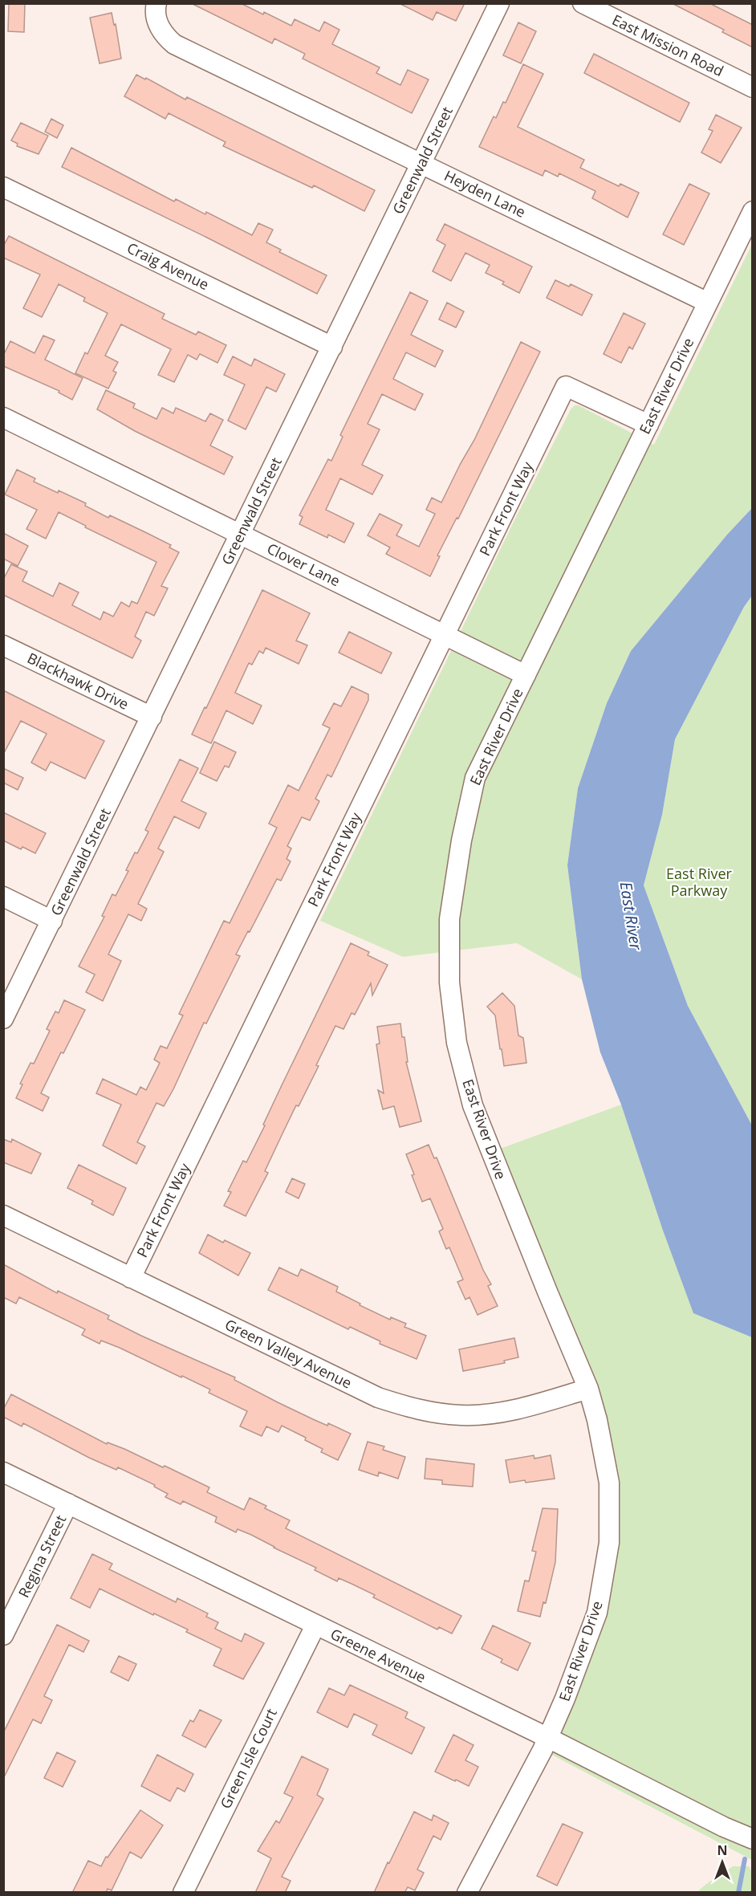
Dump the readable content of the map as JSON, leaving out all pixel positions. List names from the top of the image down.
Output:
{
  "streets": {
    "street": [
      "East Mission Road",
      "Greenwald Street",
      "Heyden Lane",
      "Craig Avenue",
      "East River Drive",
      "Park Front Way",
      "Clover Lane",
      "Blackhawk Drive",
      "Green Valley Avenue",
      "Regina Street",
      "Greene Avenue",
      "Green Isle Court"
    ]
  },
  "crossings": [
    ["Greenwald Street", "Heyden Lane"],
    ["Greenwald Street", "Craig Avenue"],
    ["Greenwald Street", "Clover Lane"],
    ["Greenwald Street", "Blackhawk Drive"],
    ["Heyden Lane", "East River Drive"],
    ["East River Drive", "Park Front Way"],
    ["East River Drive", "Clover Lane"],
    ["East River Drive", "Green Valley Avenue"],
    ["East River Drive", "Greene Avenue"],
    ["Park Front Way", "Clover Lane"],
    ["Park Front Way", "Green Valley Avenue"],
    ["Regina Street", "Greene Avenue"],
    ["Greene Avenue", "Green Isle Court"]
  ],
  "water": ["East River"],
  "parks": ["East River Parkway"],
  "north": "top"
}
